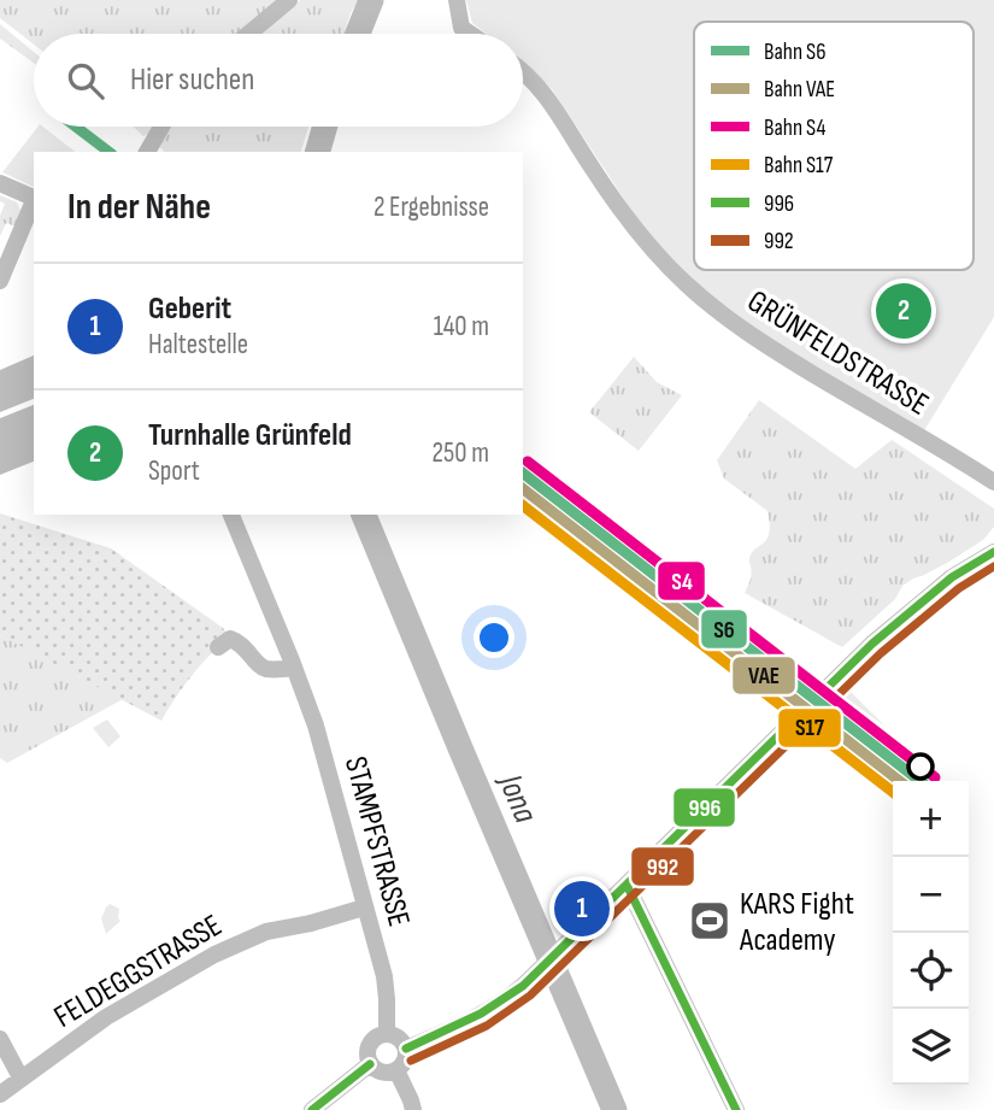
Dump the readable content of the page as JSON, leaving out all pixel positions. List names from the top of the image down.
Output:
{
  "streets": {
    "street": ["GRÜNFELDSTRASSE", "STAMPFSTRASSE", "FELDEGGSTRASSE"]
  },
  "crossings": [
    ["STAMPFSTRASSE", "FELDEGGSTRASSE"]
  ],
  "water": ["Jona"],
  "places": {
    "sports": ["KARS Fight Academy"]
  },
  "lines": [
    "rail line S6",
    "rail line S4",
    "rail line VAE",
    "rail line S17",
    "transit line 996",
    "transit line 992"
  ],
  "legend": [
    "Bahn S6",
    "Bahn VAE",
    "Bahn S4",
    "Bahn S17",
    "996",
    "992"
  ],
  "page": {
    "search": "Hier suchen",
    "heading": ["In der Nähe", "2 Ergebnisse"],
    "list": [
      {
        "mark": "1",
        "name": "Geberit",
        "note": "Haltestelle",
        "value": "140 m"
      },
      {
        "mark": "2",
        "name": "Turnhalle Grünfeld",
        "note": "Sport",
        "value": "250 m"
      }
    ],
    "pins": ["2", "1"],
    "map_buttons": ["+", "−"]
  }
}
